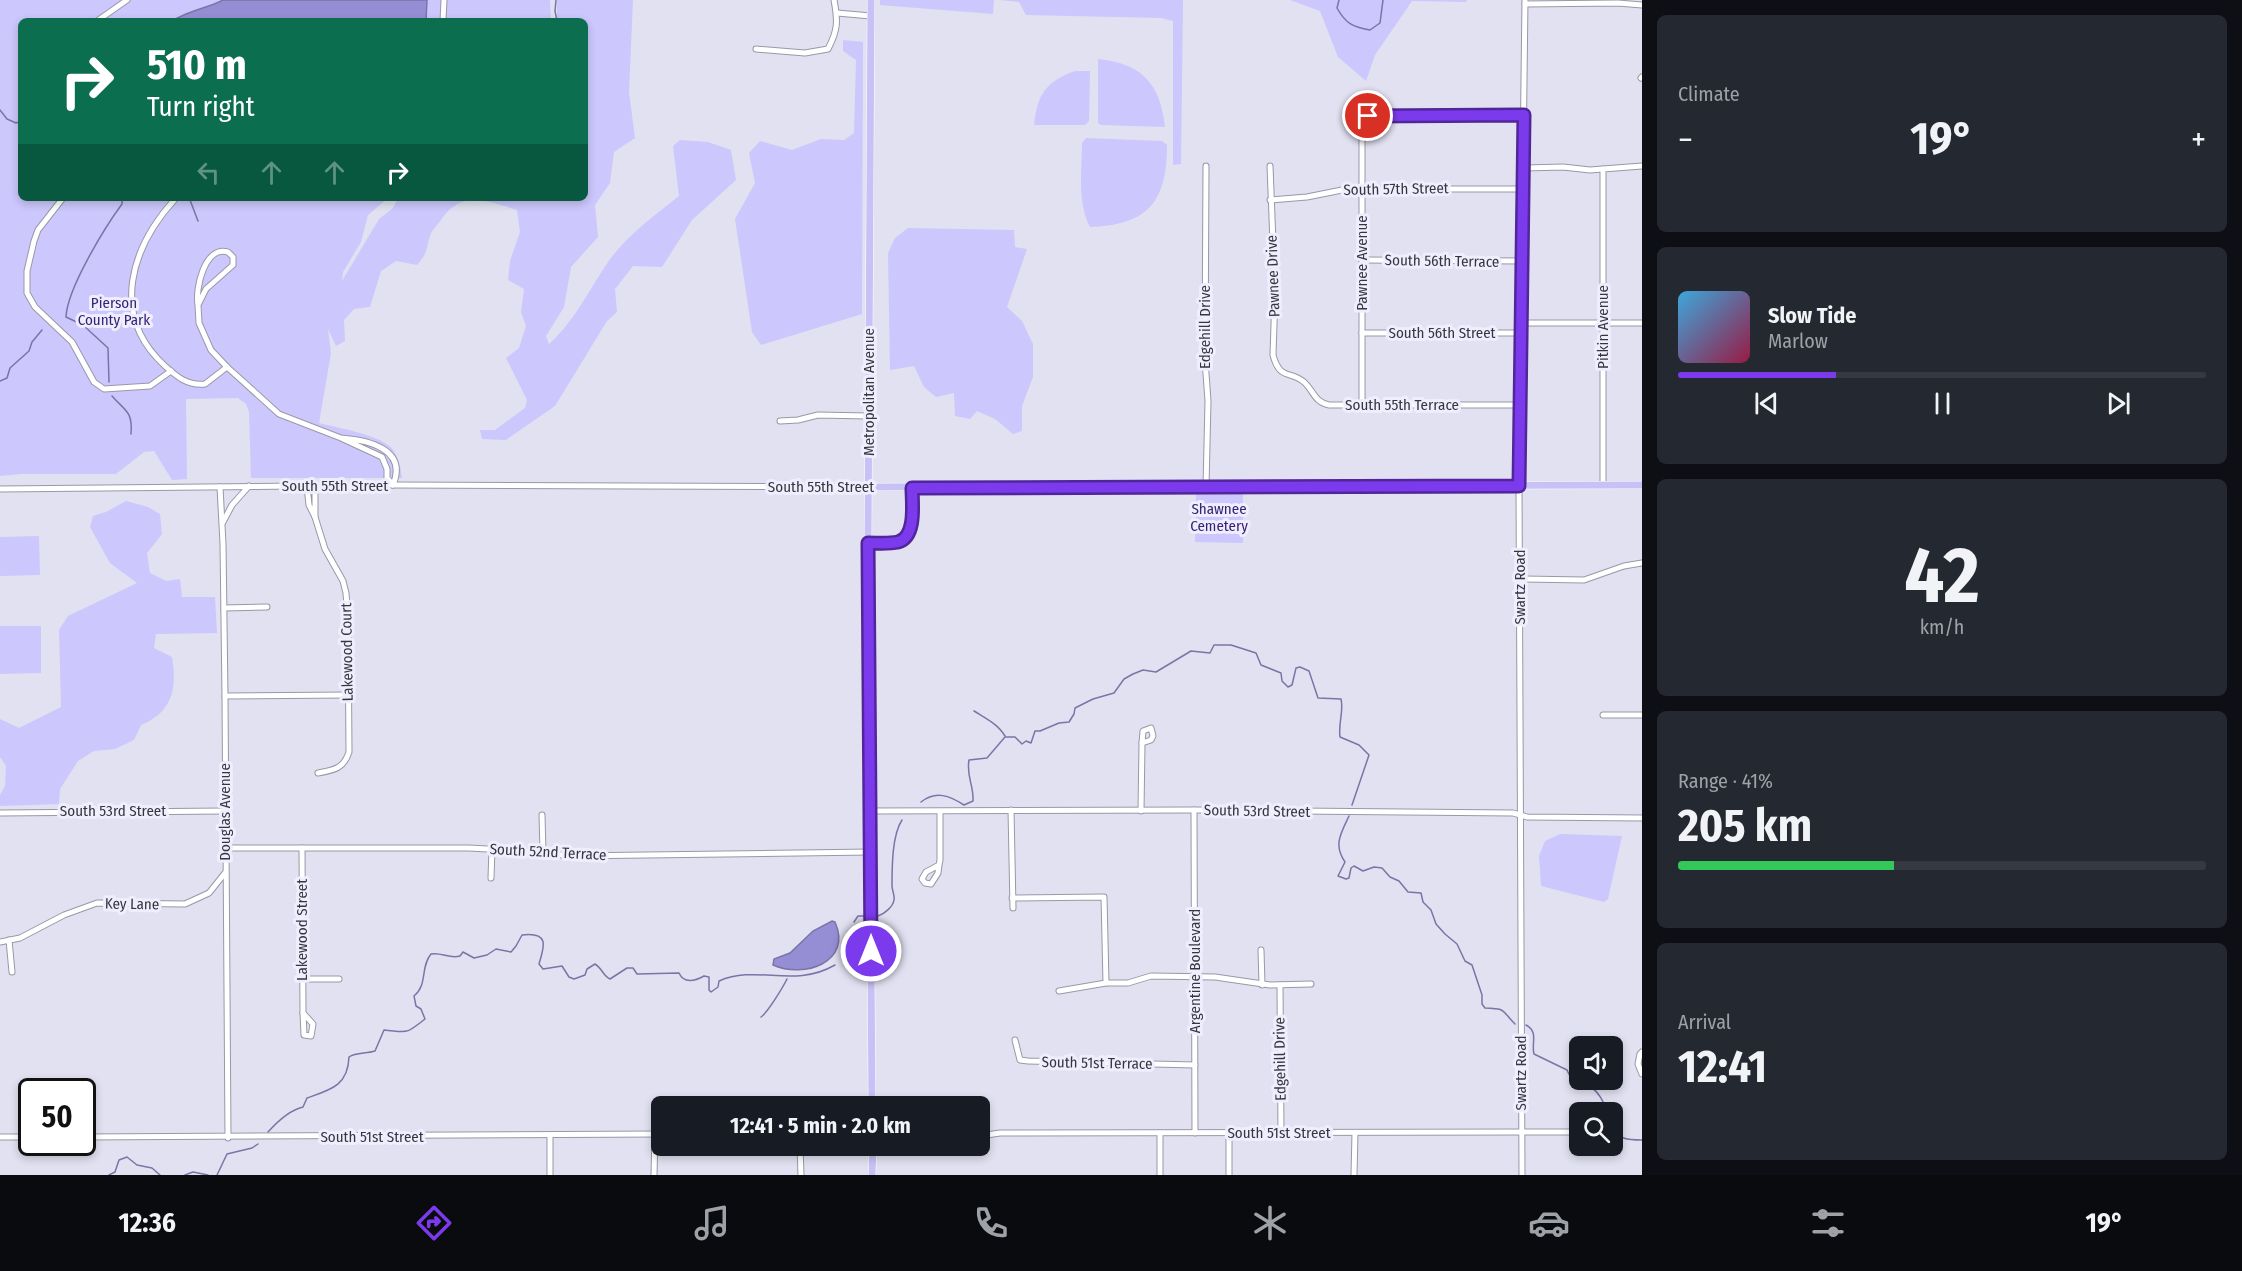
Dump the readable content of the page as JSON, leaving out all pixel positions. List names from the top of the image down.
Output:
{
  "streets": {
    "main road": ["Metropolitan Avenue", "South 55th Street"],
    "street": [
      "South 57th Street",
      "South 56th Terrace",
      "Pawnee Avenue",
      "Pawnee Drive",
      "Edgehill Drive",
      "Pitkin Avenue",
      "South 56th Street",
      "South 55th Terrace",
      "Swartz Road",
      "Lakewood Court",
      "South 53rd Street",
      "Douglas Avenue",
      "South 52nd Terrace",
      "Key Lane",
      "Lakewood Street",
      "Argentine Boulevard",
      "South 51st Terrace",
      "South 51st Street"
    ]
  },
  "crossings": [
    ["South 57th Street", "Pawnee Avenue"],
    ["South 57th Street", "Pawnee Drive"],
    ["South 57th Street", "Swartz Road"],
    ["South 56th Terrace", "Pawnee Avenue"],
    ["South 56th Terrace", "Swartz Road"],
    ["Pawnee Avenue", "South 56th Street"],
    ["Pawnee Avenue", "South 55th Terrace"],
    ["Pawnee Avenue", "Swartz Road"],
    ["Pawnee Drive", "South 55th Terrace"],
    ["Edgehill Drive", "South 55th Street"],
    ["Edgehill Drive", "South 51st Street"],
    ["Pitkin Avenue", "South 55th Street"],
    ["South 56th Street", "Swartz Road"],
    ["Metropolitan Avenue", "South 55th Street"],
    ["Metropolitan Avenue", "South 53rd Street"],
    ["Metropolitan Avenue", "South 52nd Terrace"],
    ["South 55th Terrace", "Swartz Road"],
    ["South 55th Street", "Swartz Road"],
    ["South 55th Street", "Lakewood Court"],
    ["South 55th Street", "Douglas Avenue"],
    ["Swartz Road", "South 53rd Street"],
    ["Swartz Road", "South 51st Street"],
    ["South 53rd Street", "Douglas Avenue"],
    ["South 53rd Street", "Argentine Boulevard"],
    ["Douglas Avenue", "South 52nd Terrace"],
    ["Douglas Avenue", "Key Lane"],
    ["Douglas Avenue", "South 51st Street"],
    ["South 52nd Terrace", "Lakewood Street"],
    ["Argentine Boulevard", "South 51st Terrace"],
    ["Argentine Boulevard", "South 51st Street"]
  ],
  "parks": ["Pierson County Park", "Shawnee Cemetery"],
  "page": {
    "tile": [
      "Climate",
      ["42", "km/h"],
      ["Range · 41%", "205 km"],
      ["Arrival", "12:41"]
    ],
    "turn": ["510 m", "Turn right"],
    "heat": ["−", "19°", "+"],
    "song": ["Slow Tide", "Marlow"],
    "limit": "50",
    "trip": "12:41 · 5 min · 2.0 km",
    "tabs": ["12:36", "19°"]
  }
}
